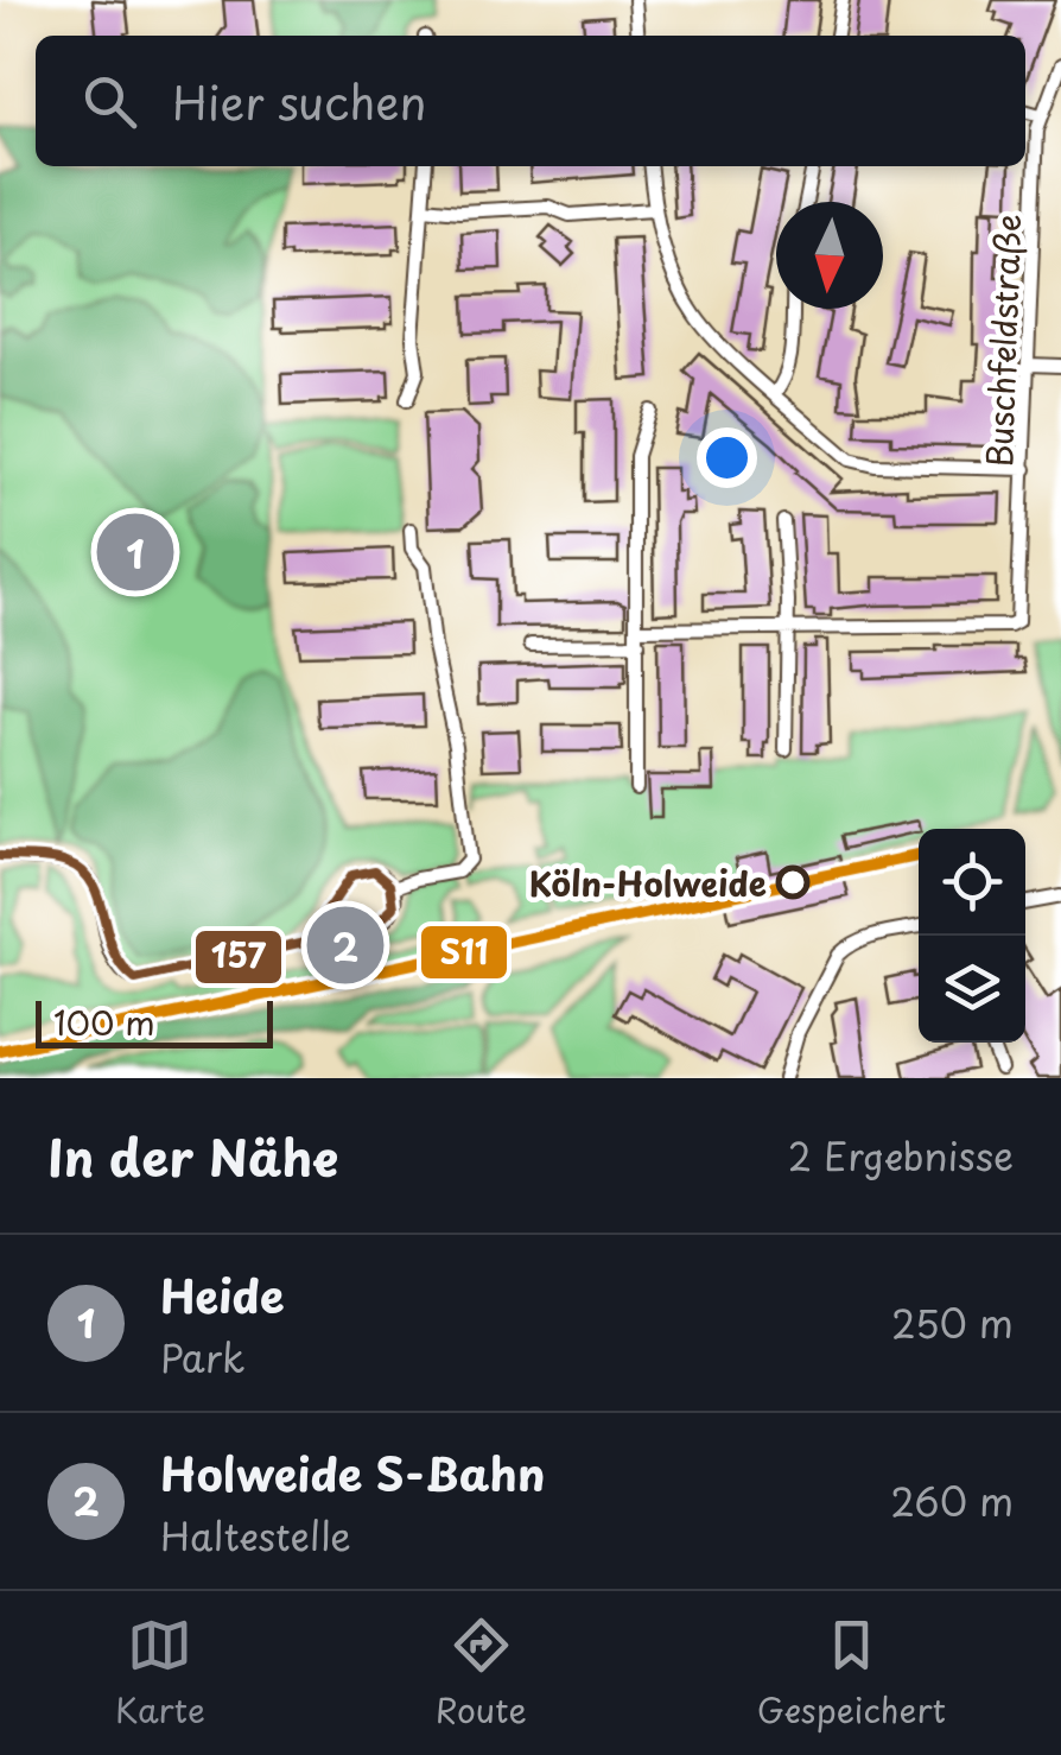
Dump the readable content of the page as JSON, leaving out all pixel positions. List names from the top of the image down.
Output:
{
  "streets": {
    "street": ["Buschfeldstraße"]
  },
  "places": ["Köln-Holweide"],
  "lines": ["transit line S11", "transit line 157"],
  "scale_bar": "100 m",
  "north": "bottom",
  "page": {
    "search": "Hier suchen",
    "pins": ["1", "2"],
    "scale": "100 m",
    "heading": ["In der Nähe", "2 Ergebnisse"],
    "list": [
      {
        "mark": "1",
        "name": "Heide",
        "note": "Park",
        "value": "250 m"
      },
      {
        "mark": "2",
        "name": "Holweide S-Bahn",
        "note": "Haltestelle",
        "value": "260 m"
      }
    ],
    "nav": ["Karte", "Route", "Gespeichert"]
  }
}
